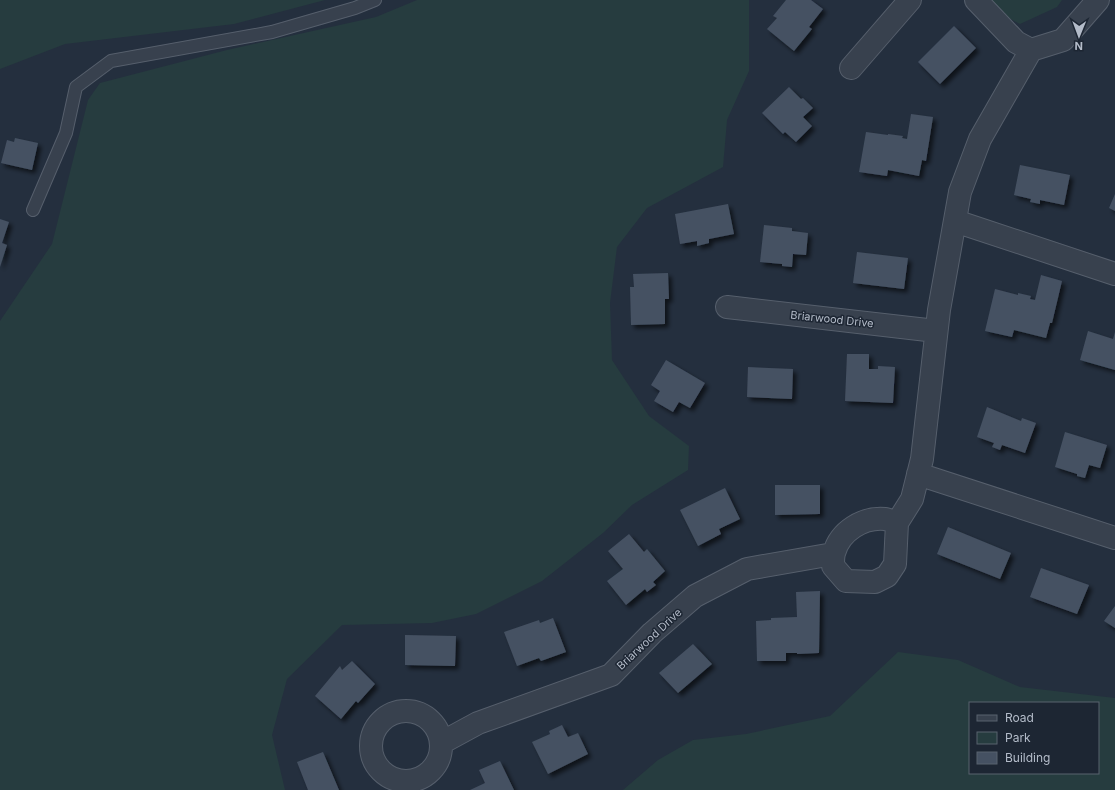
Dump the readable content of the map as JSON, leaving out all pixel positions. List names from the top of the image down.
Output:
{
  "streets": {
    "street": ["Briarwood Drive"]
  },
  "legend": ["Road", "Park", "Building"],
  "north": "bottom"
}
